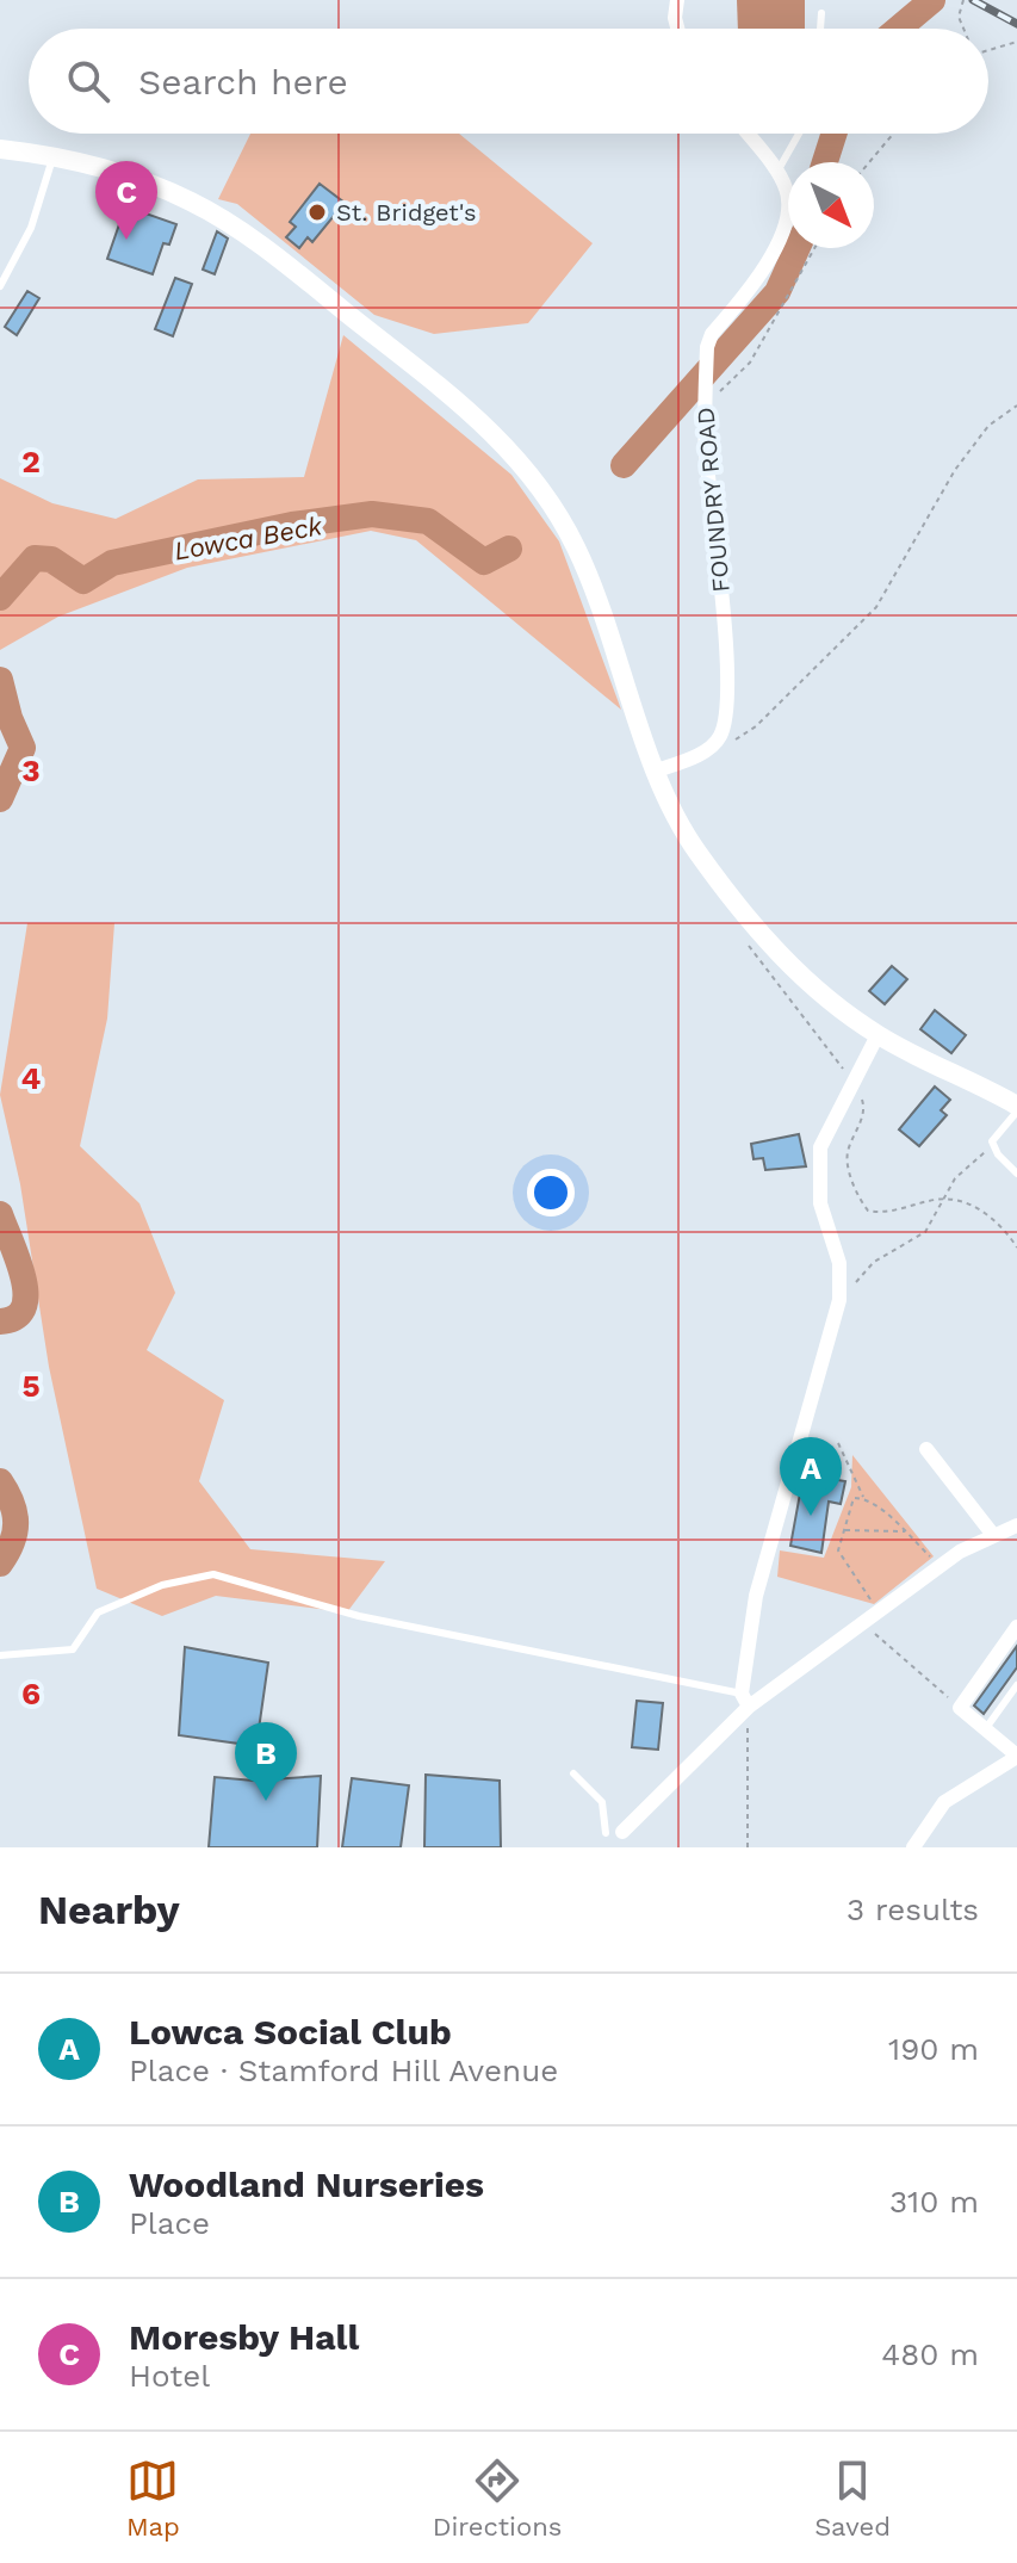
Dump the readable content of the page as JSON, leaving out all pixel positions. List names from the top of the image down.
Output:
{
  "streets": {
    "street": ["FOUNDRY ROAD"]
  },
  "water": ["Lowca Beck"],
  "places": ["St. Bridget's"],
  "north": "bottom right",
  "page": {
    "search": "Search here",
    "pins": ["C", "A", "B"],
    "heading": ["Nearby", "3 results"],
    "list": [
      {
        "mark": "A",
        "name": "Lowca Social Club",
        "note": "Place · Stamford Hill Avenue",
        "value": "190 m"
      },
      {
        "mark": "B",
        "name": "Woodland Nurseries",
        "note": "Place",
        "value": "310 m"
      },
      {
        "mark": "C",
        "name": "Moresby Hall",
        "note": "Hotel",
        "value": "480 m"
      }
    ],
    "nav": ["Map", "Directions", "Saved"]
  },
  "grid": {
    "rows": [
      "2",
      "3",
      "4",
      "5",
      "6"
    ]
  }
}
